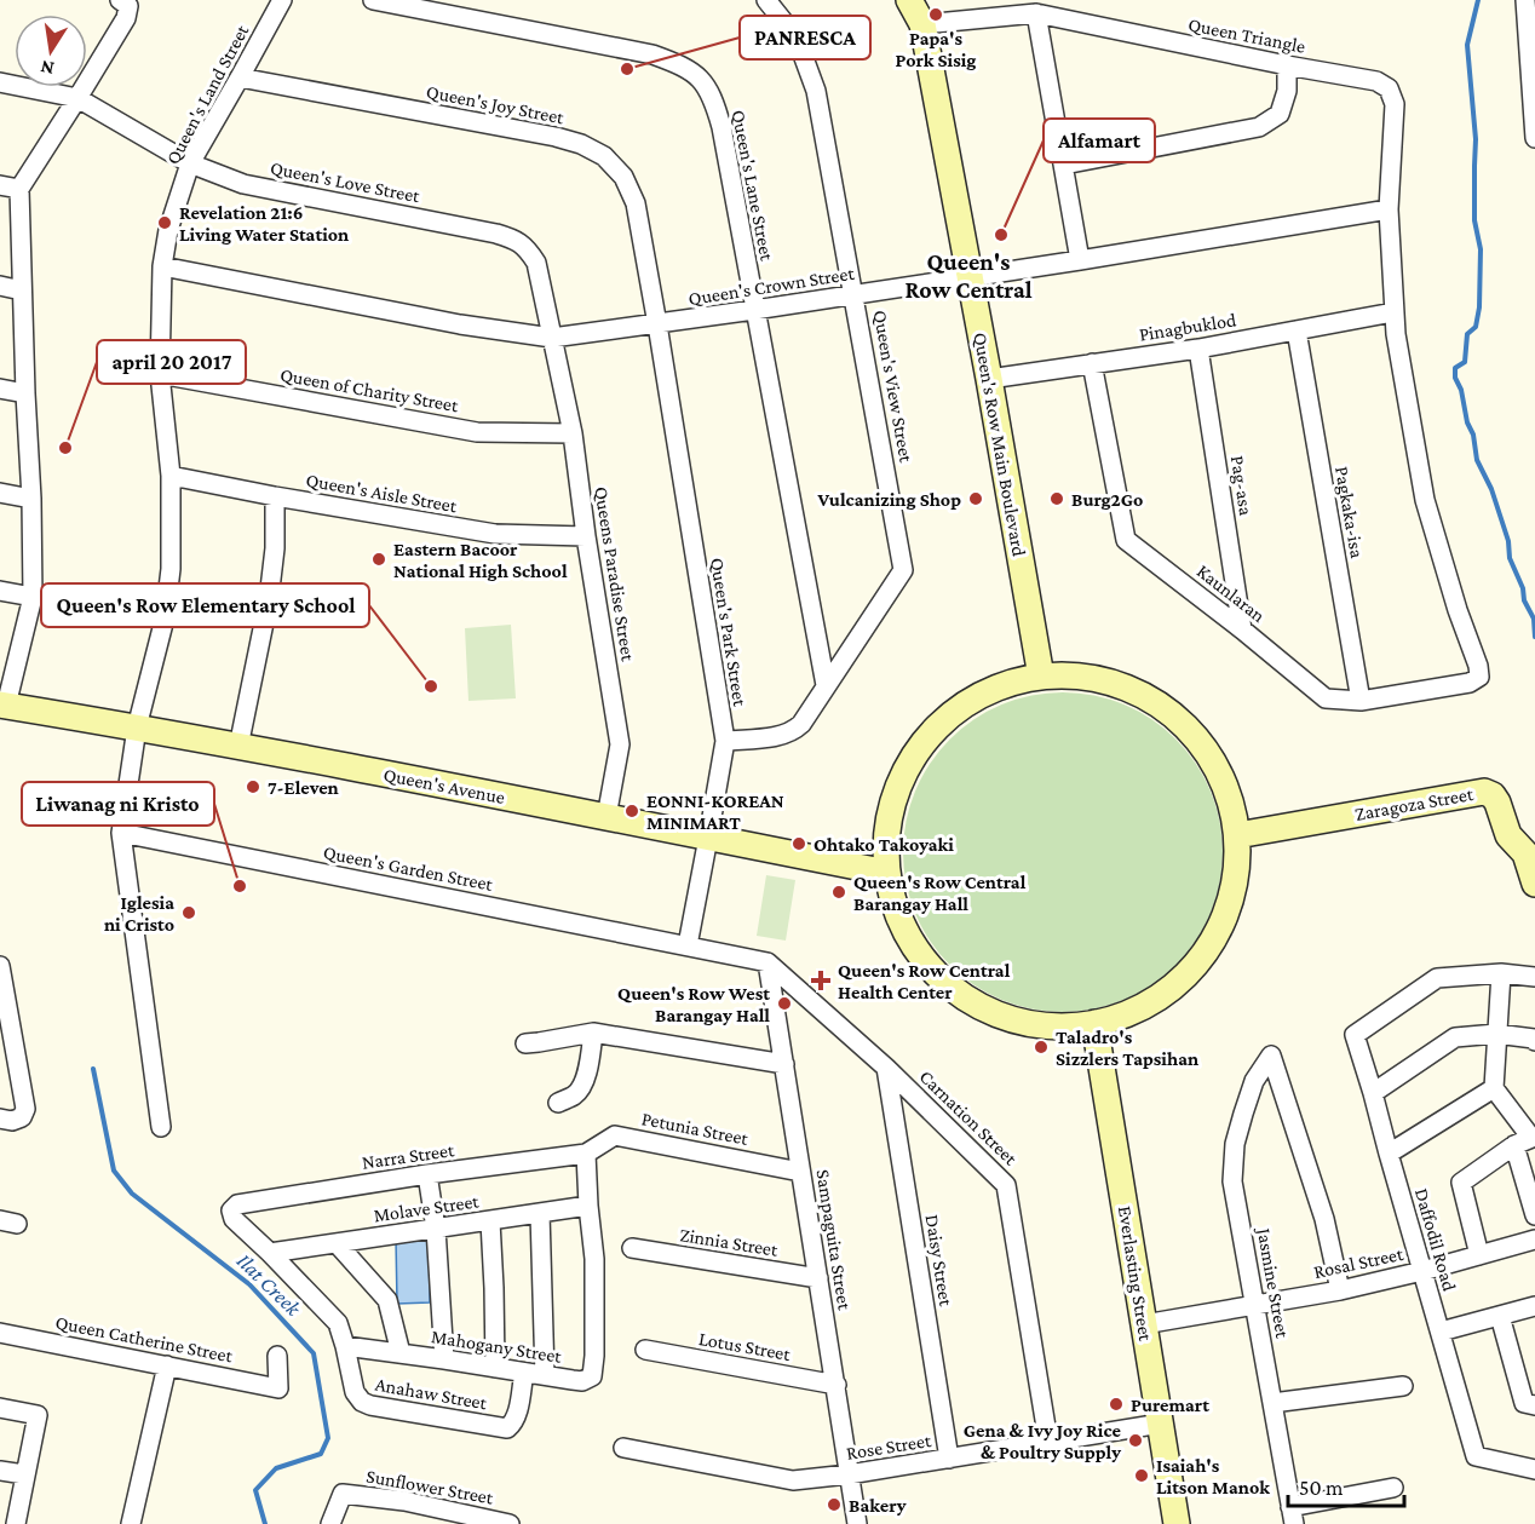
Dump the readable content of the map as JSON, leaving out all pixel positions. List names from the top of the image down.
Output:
{
  "streets": {
    "street": [
      "Queen Triangle",
      "Queen's Land Street",
      "Queen's Joy Street",
      "Queen's Love Street",
      "Queen's Lane Street",
      "Queen's Crown Street",
      "Pinagbuklod",
      "Queen's View Street",
      "Queen of Charity Street",
      "Queen's Row Main Boulevard",
      "Pag-asa",
      "Queen's Aisle Street",
      "Pagkaka-isa",
      "Queens Paradise Street",
      "Kaunlaran",
      "Queen's Park Street",
      "Queen's Avenue",
      "Zaragoza Street",
      "Queen's Garden Street",
      "Carnation Street",
      "Petunia Street",
      "Narra Street",
      "Molave Street",
      "Sampaguita Street",
      "Daffodil Road",
      "Zinnia Street",
      "Daisy Street",
      "Rosal Street",
      "Everlasting Street",
      "Jasmine Street",
      "Queen Catherine Street",
      "Mahogany Street",
      "Lotus Street",
      "Anahaw Street",
      "Rose Street",
      "Sunflower Street"
    ]
  },
  "crossings": [
    ["Queen Triangle", "Queen's Crown Street"],
    ["Queen Triangle", "Queen's Row Main Boulevard"],
    ["Queen's Land Street", "Queen's Joy Street"],
    ["Queen's Land Street", "Queen's Love Street"],
    ["Queen's Land Street", "Queen's Crown Street"],
    ["Queen's Land Street", "Queen of Charity Street"],
    ["Queen's Land Street", "Queen's Aisle Street"],
    ["Queen's Land Street", "Queen's Avenue"],
    ["Queen's Joy Street", "Queen's Crown Street"],
    ["Queen's Joy Street", "Queen's Park Street"],
    ["Queen's Love Street", "Queen's Crown Street"],
    ["Queen's Love Street", "Queens Paradise Street"],
    ["Queen's Lane Street", "Queen's Crown Street"],
    ["Queen's Lane Street", "Queen's View Street"],
    ["Queen's Crown Street", "Queen's View Street"],
    ["Queen's Crown Street", "Queen's Row Main Boulevard"],
    ["Queen's Crown Street", "Queens Paradise Street"],
    ["Queen's Crown Street", "Queen's Park Street"],
    ["Pinagbuklod", "Queen's Row Main Boulevard"],
    ["Pinagbuklod", "Pag-asa"],
    ["Pinagbuklod", "Pagkaka-isa"],
    ["Pinagbuklod", "Kaunlaran"],
    ["Queen of Charity Street", "Queens Paradise Street"],
    ["Pag-asa", "Kaunlaran"],
    ["Queen's Aisle Street", "Queens Paradise Street"],
    ["Pagkaka-isa", "Kaunlaran"],
    ["Queens Paradise Street", "Queen's Avenue"],
    ["Queen's Park Street", "Queen's Avenue"],
    ["Queen's Park Street", "Queen's Garden Street"],
    ["Queen's Park Street", "Carnation Street"],
    ["Queen's Garden Street", "Carnation Street"],
    ["Carnation Street", "Sampaguita Street"],
    ["Carnation Street", "Daisy Street"],
    ["Carnation Street", "Rose Street"],
    ["Petunia Street", "Narra Street"],
    ["Petunia Street", "Sampaguita Street"],
    ["Petunia Street", "Mahogany Street"],
    ["Narra Street", "Mahogany Street"],
    ["Narra Street", "Anahaw Street"],
    ["Molave Street", "Mahogany Street"],
    ["Molave Street", "Anahaw Street"],
    ["Sampaguita Street", "Zinnia Street"],
    ["Sampaguita Street", "Lotus Street"],
    ["Sampaguita Street", "Rose Street"],
    ["Daffodil Road", "Rosal Street"],
    ["Daisy Street", "Rose Street"],
    ["Rosal Street", "Everlasting Street"],
    ["Rosal Street", "Jasmine Street"],
    ["Everlasting Street", "Rose Street"],
    ["Mahogany Street", "Anahaw Street"]
  ],
  "districts": ["Queen's Row Central"],
  "water": ["Ilat Creek"],
  "places": {
    "other": [
      "Papa's Pork Sisig",
      "PANRESCA",
      "Revelation 21:6 Living Water Station",
      "Alfamart",
      "april 20 2017",
      "Vulcanizing Shop",
      "Burg2Go",
      "Eastern Bacoor National High School",
      "Queen's Row Elementary School",
      "7-Eleven",
      "EONNI-KOREAN MINIMART",
      "Ohtako Takoyaki",
      "Liwanag ni Kristo",
      "Queen's Row Central Barangay Hall",
      "Iglesia ni Cristo",
      "Queen's Row West Barangay Hall",
      "Taladro's Sizzlers Tapsihan",
      "Puremart",
      "Gena & Ivy Joy Rice & Poultry Supply",
      "Isaiah's Litson Manok",
      "Bakery"
    ],
    "health": ["Queen's Row Central Health Center"]
  },
  "scale_bar": "50 m",
  "north": "bottom"
}
